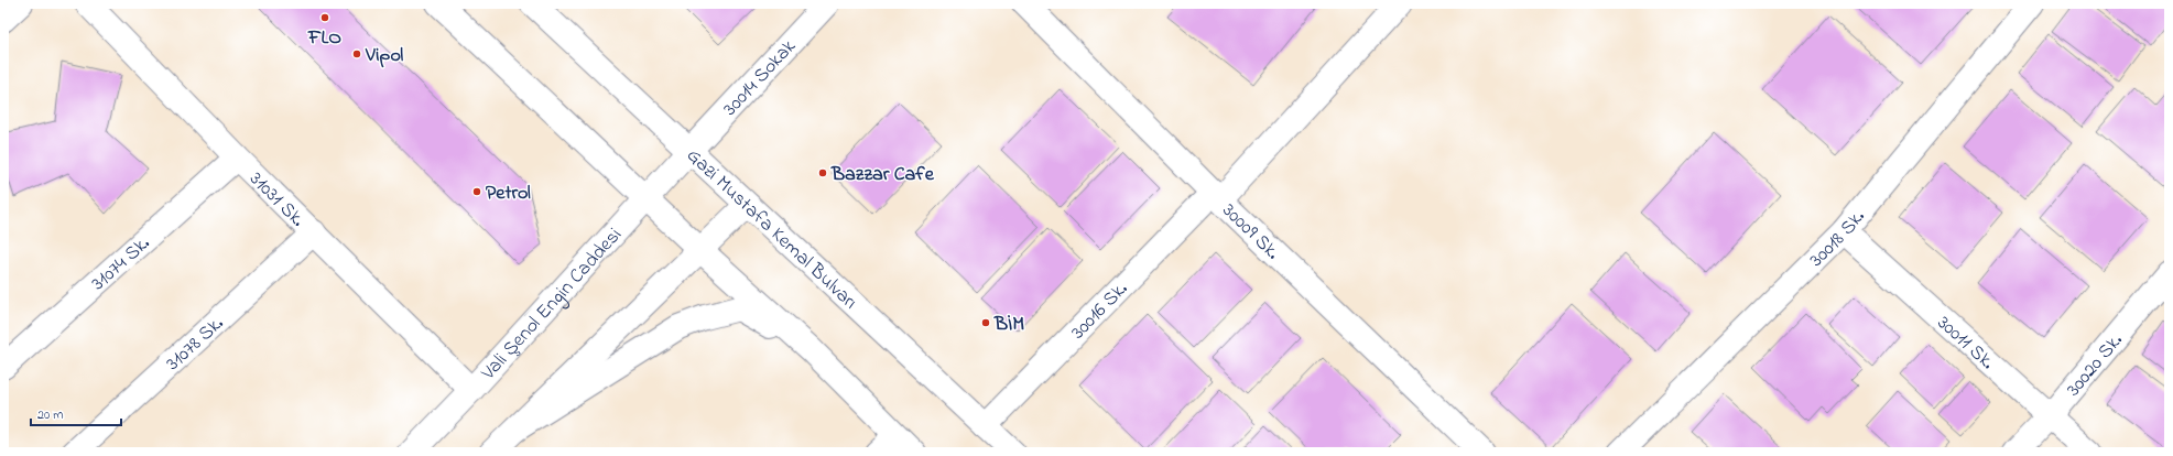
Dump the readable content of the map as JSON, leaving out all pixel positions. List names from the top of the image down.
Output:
{
  "streets": {
    "main road": [
      "30014 Sokak",
      "31031 Sk.",
      "Gazi Mustafa Kemal Bulvarı",
      "30009 Sk.",
      "30018 Sk.",
      "31074 Sk.",
      "Vali Şenol Engin Caddesi",
      "30016 Sk.",
      "31078 Sk.",
      "30011 Sk.",
      "30020 Sk."
    ]
  },
  "crossings": [
    ["30014 Sokak", "Gazi Mustafa Kemal Bulvarı"],
    ["30014 Sokak", "Vali Şenol Engin Caddesi"],
    ["31031 Sk.", "31074 Sk."],
    ["31031 Sk.", "Vali Şenol Engin Caddesi"],
    ["31031 Sk.", "31078 Sk."],
    ["Gazi Mustafa Kemal Bulvarı", "Vali Şenol Engin Caddesi"],
    ["Gazi Mustafa Kemal Bulvarı", "30016 Sk."],
    ["30009 Sk.", "30016 Sk."],
    ["30018 Sk.", "30011 Sk."],
    ["30011 Sk.", "30020 Sk."]
  ],
  "places": [
    "FLO",
    "Vipol",
    "Bazzar Cafe",
    "Petrol",
    "BİM"
  ],
  "scale_bar": "20 m"
}
